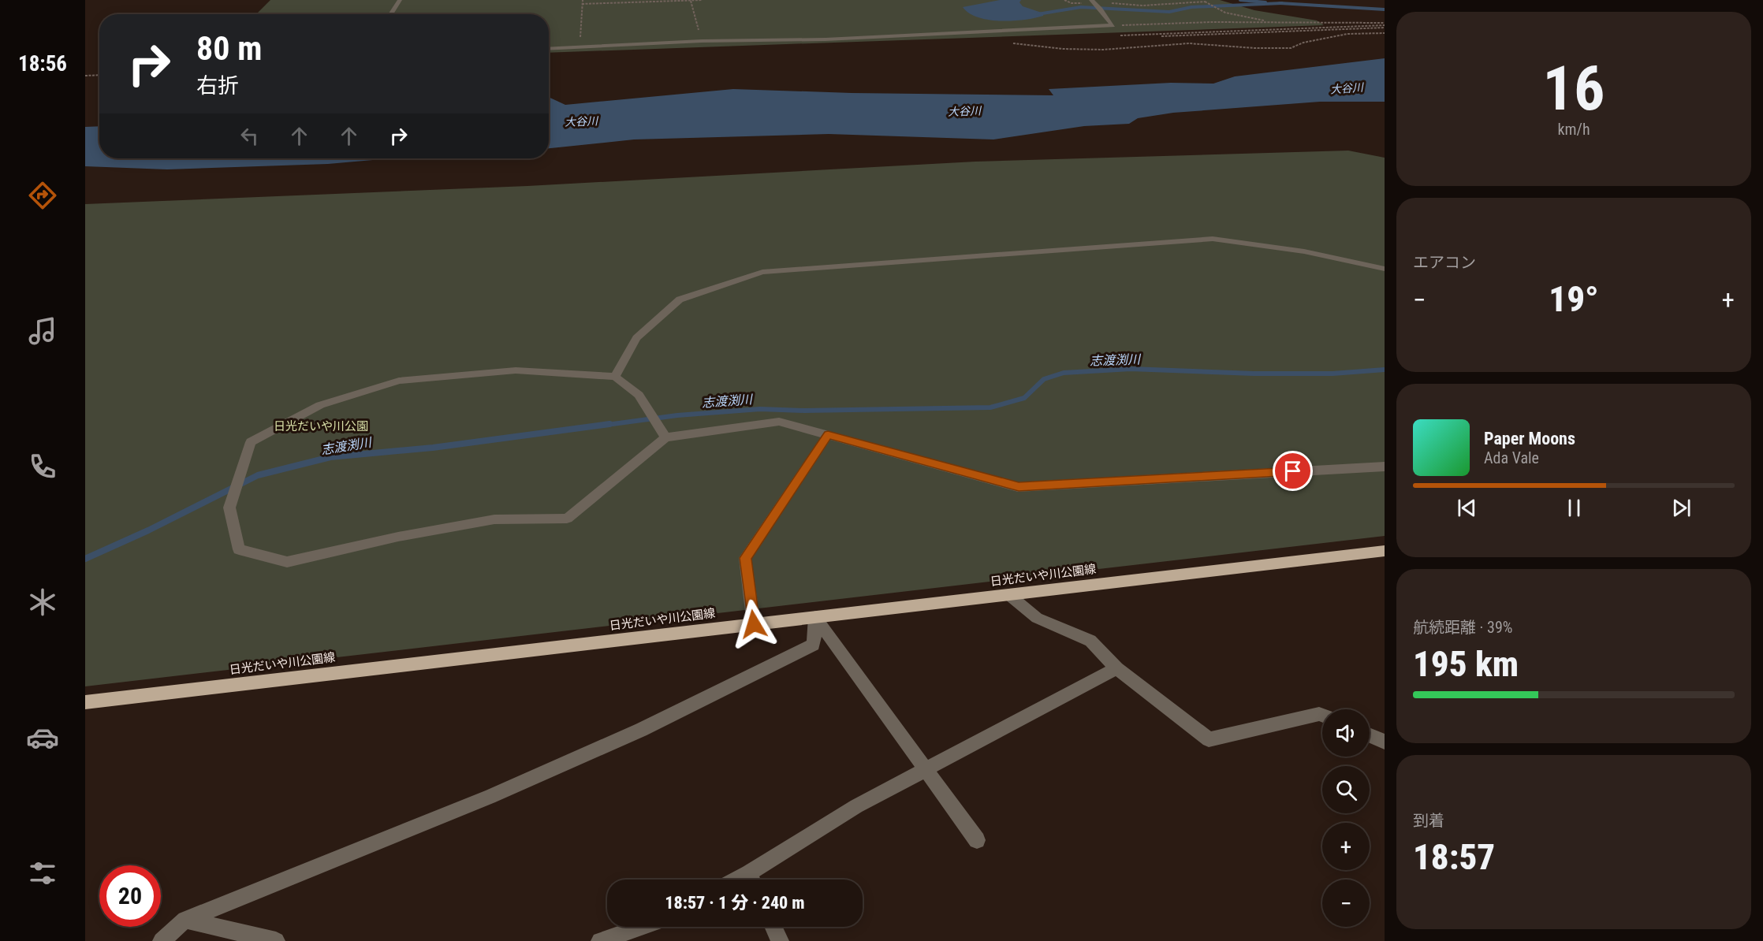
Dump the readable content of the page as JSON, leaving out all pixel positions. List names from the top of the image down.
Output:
{
  "streets": {
    "main road": ["日光だいや川公園線"]
  },
  "water": ["大谷川", "志渡渕川"],
  "parks": ["日光だいや川公園"],
  "page": {
    "tabs": "18:56",
    "tile": [
      ["16", "km/h"],
      "エアコン",
      ["航続距離 · 39%", "195 km"],
      ["到着", "18:57"]
    ],
    "turn": ["80 m", "右折"],
    "heat": ["−", "19°", "+"],
    "song": ["Paper Moons", "Ada Vale"],
    "map_buttons": ["+", "−"],
    "limit": "20",
    "trip": "18:57 · 1 分 · 240 m"
  }
}
